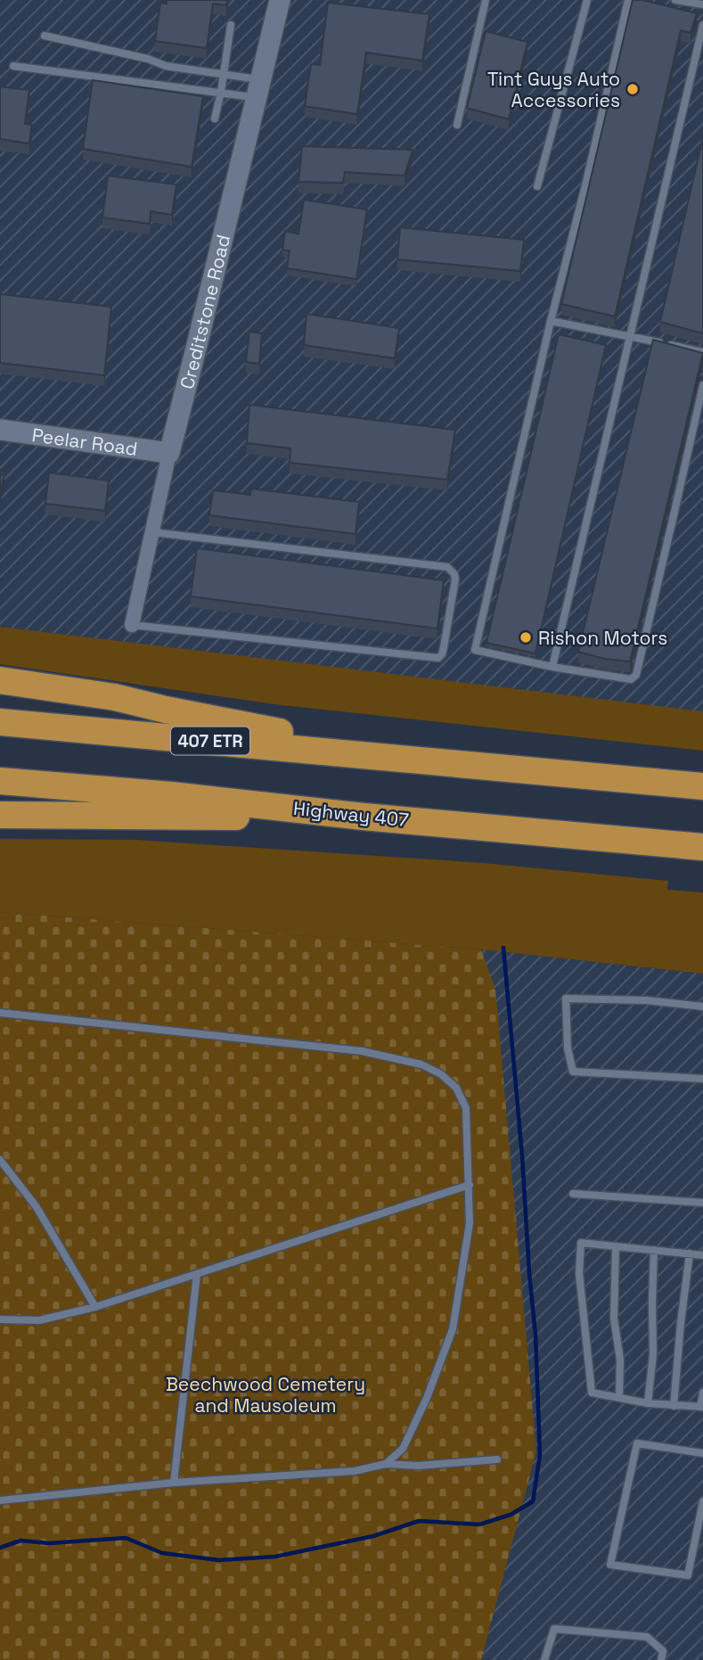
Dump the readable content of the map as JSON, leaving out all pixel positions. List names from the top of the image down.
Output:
{
  "streets": {
    "highway": ["407 ETR", "Highway 407"],
    "street": ["Creditstone Road", "Peelar Road"]
  },
  "crossings": [
    ["Creditstone Road", "Peelar Road"]
  ],
  "parks": ["Beechwood Cemetery and Mausoleum"],
  "places": ["Tint Guys Auto Accessories", "Rishon Motors"]
}
